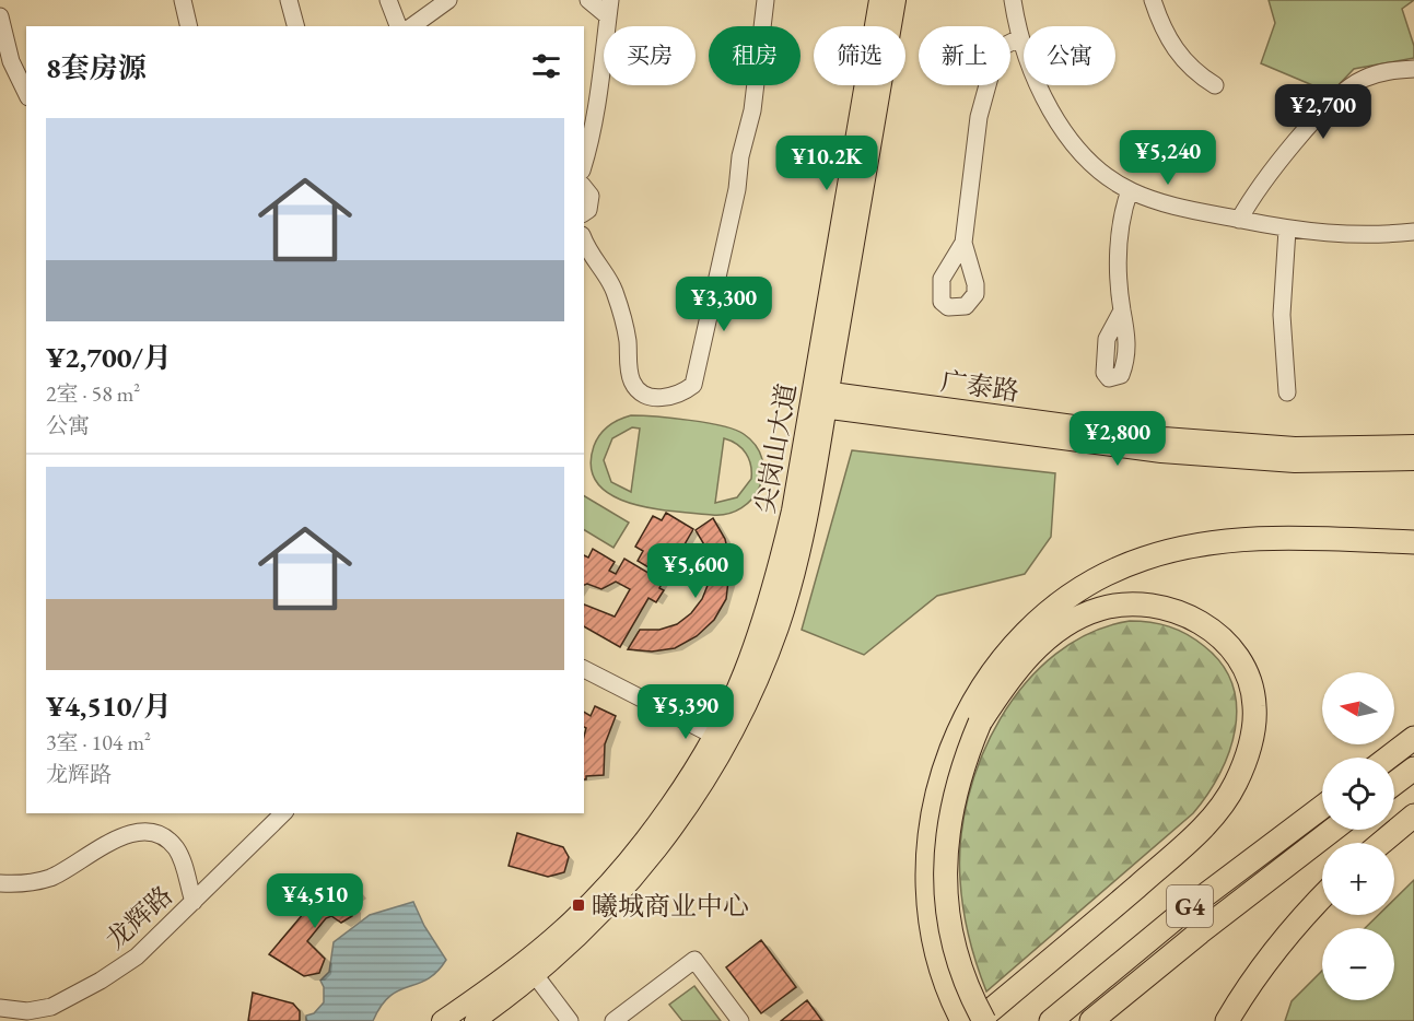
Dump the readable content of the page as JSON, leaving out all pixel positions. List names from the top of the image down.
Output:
{
  "streets": {
    "highway": ["G4"],
    "main road": ["广泰路", "尖岗山大道"],
    "street": ["龙辉路"]
  },
  "crossings": [
    ["广泰路", "尖岗山大道"]
  ],
  "places": {
    "transit": ["曦城商业中心"]
  },
  "north": "left",
  "page": {
    "chip": [
      "买房",
      "租房",
      "筛选",
      "新上",
      "公寓"
    ],
    "heading": "8套房源",
    "price": [
      "¥2,700",
      "¥5,240",
      "¥10.2K",
      "¥3,300",
      "¥2,800",
      "¥5,600",
      "¥5,390",
      "¥4,510"
    ],
    "list": [
      {
        "name": "¥2,700/月",
        "note": "2室 · 58 m² · 公寓"
      },
      {
        "name": "¥4,510/月",
        "note": "3室 · 104 m² · 龙辉路"
      }
    ],
    "map_buttons": ["+", "−"]
  }
}
